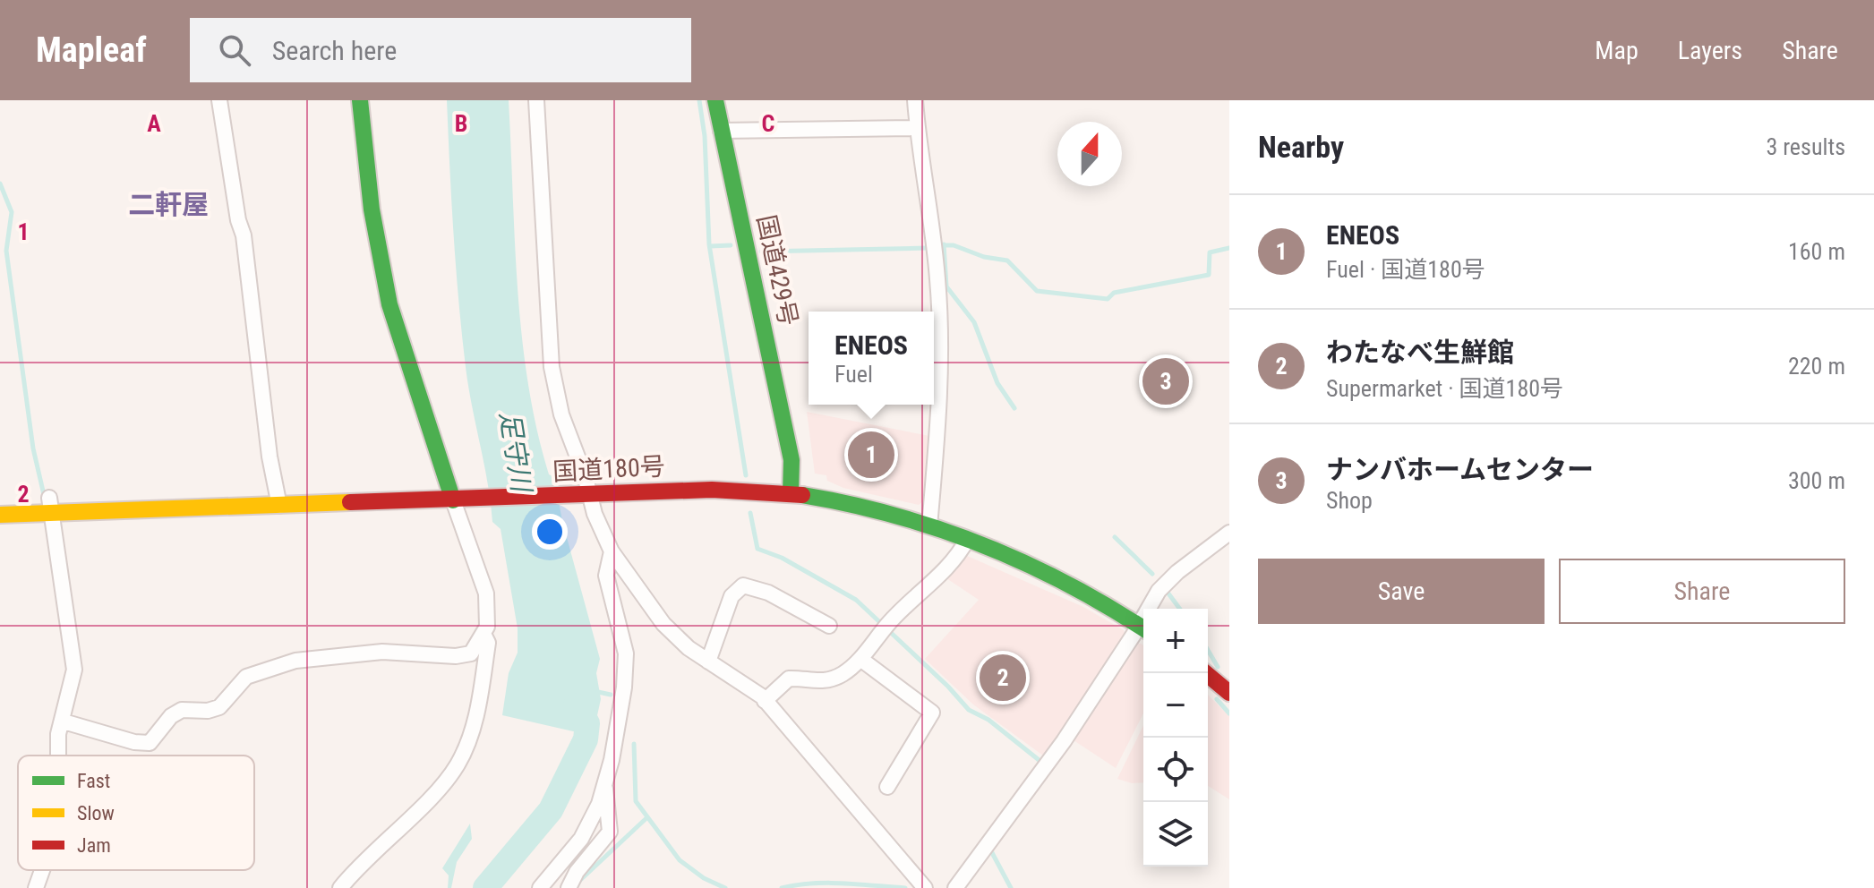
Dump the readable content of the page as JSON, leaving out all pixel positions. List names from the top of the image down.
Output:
{
  "streets": {
    "main road": ["国道429号", "国道180号"]
  },
  "crossings": [
    ["国道429号", "国道180号"]
  ],
  "districts": ["二軒屋"],
  "water": ["足守川"],
  "legend": ["Fast", "Slow", "Jam"],
  "north": "top",
  "page": {
    "header": "Mapleaf",
    "search": "Search here",
    "nav": ["Map", "Layers", "Share"],
    "heading": ["Nearby", "3 results"],
    "list": [
      {
        "mark": "1",
        "name": "ENEOS",
        "note": "Fuel · 国道180号",
        "value": "160 m"
      },
      {
        "mark": "2",
        "name": "わたなべ生鮮館",
        "note": "Supermarket · 国道180号",
        "value": "220 m"
      },
      {
        "mark": "3",
        "name": "ナンバホームセンター",
        "note": "Shop",
        "value": "300 m"
      }
    ],
    "popup": ["ENEOS", "Fuel"],
    "pins": ["3", "1", "2"],
    "buttons": ["Save", "Share"],
    "map_buttons": ["+", "−"]
  },
  "grid": {
    "columns": ["A", "B", "C"],
    "rows": ["1", "2"]
  }
}
